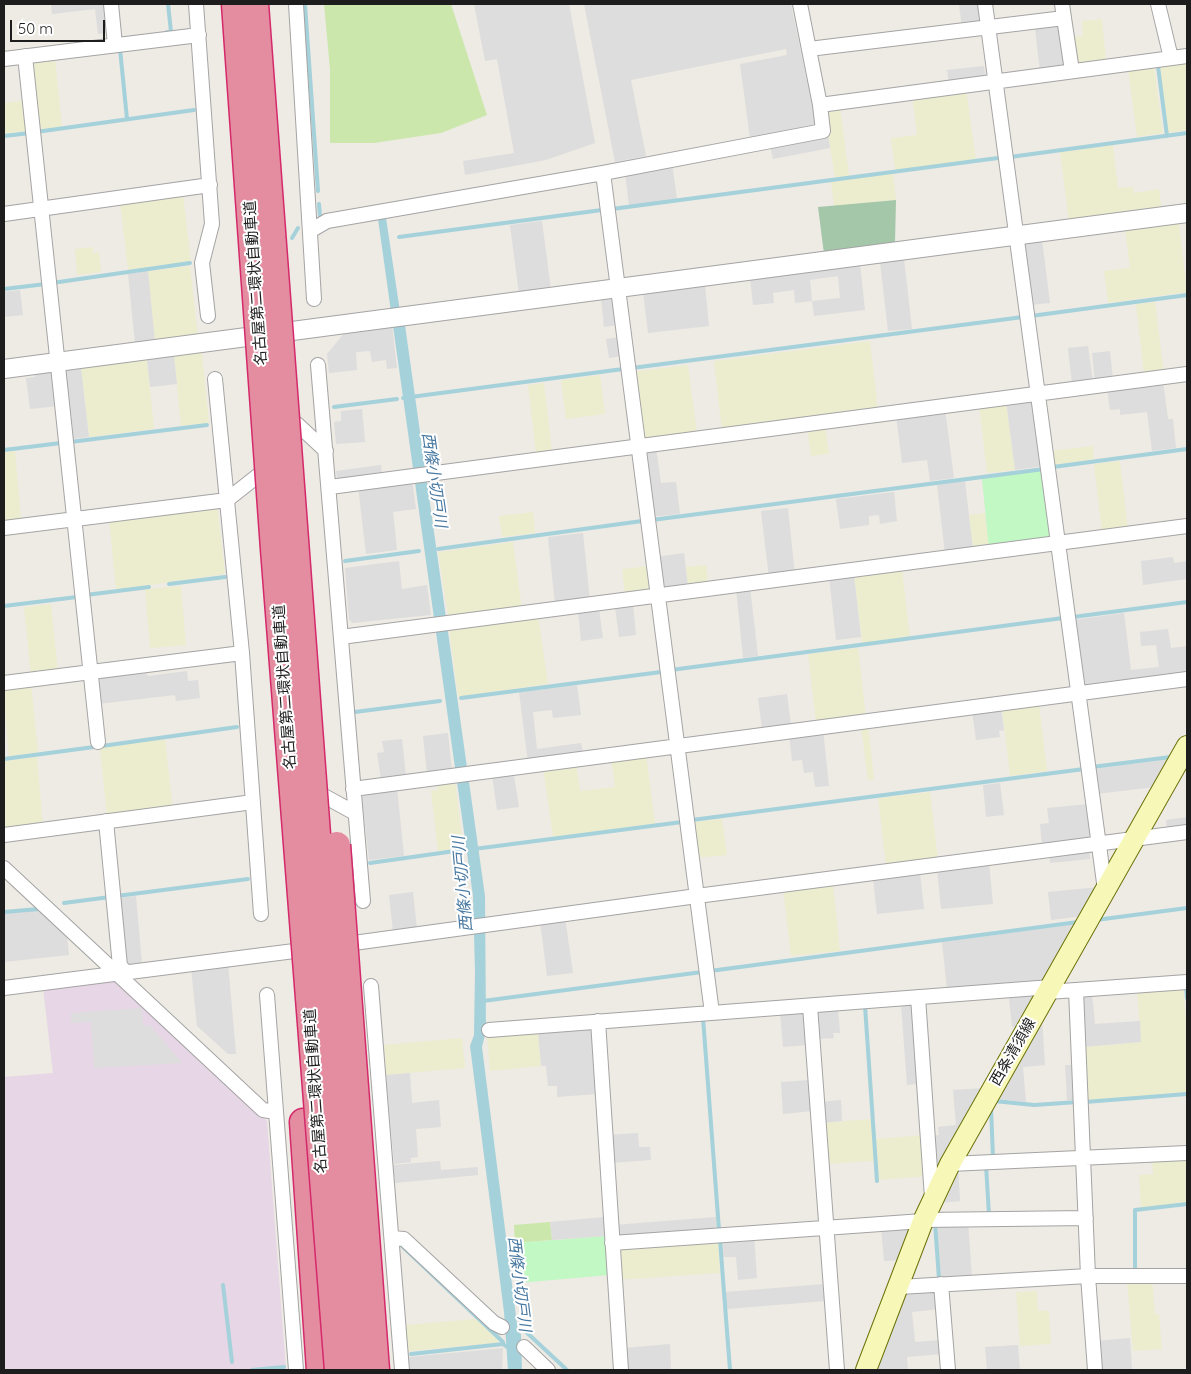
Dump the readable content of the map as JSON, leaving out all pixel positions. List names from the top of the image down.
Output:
{
  "streets": {
    "highway": ["名古屋第二環状自動車道"],
    "main road": ["西条清須線"]
  },
  "water": ["西條小切戸川"],
  "scale_bar": "50 m"
}
